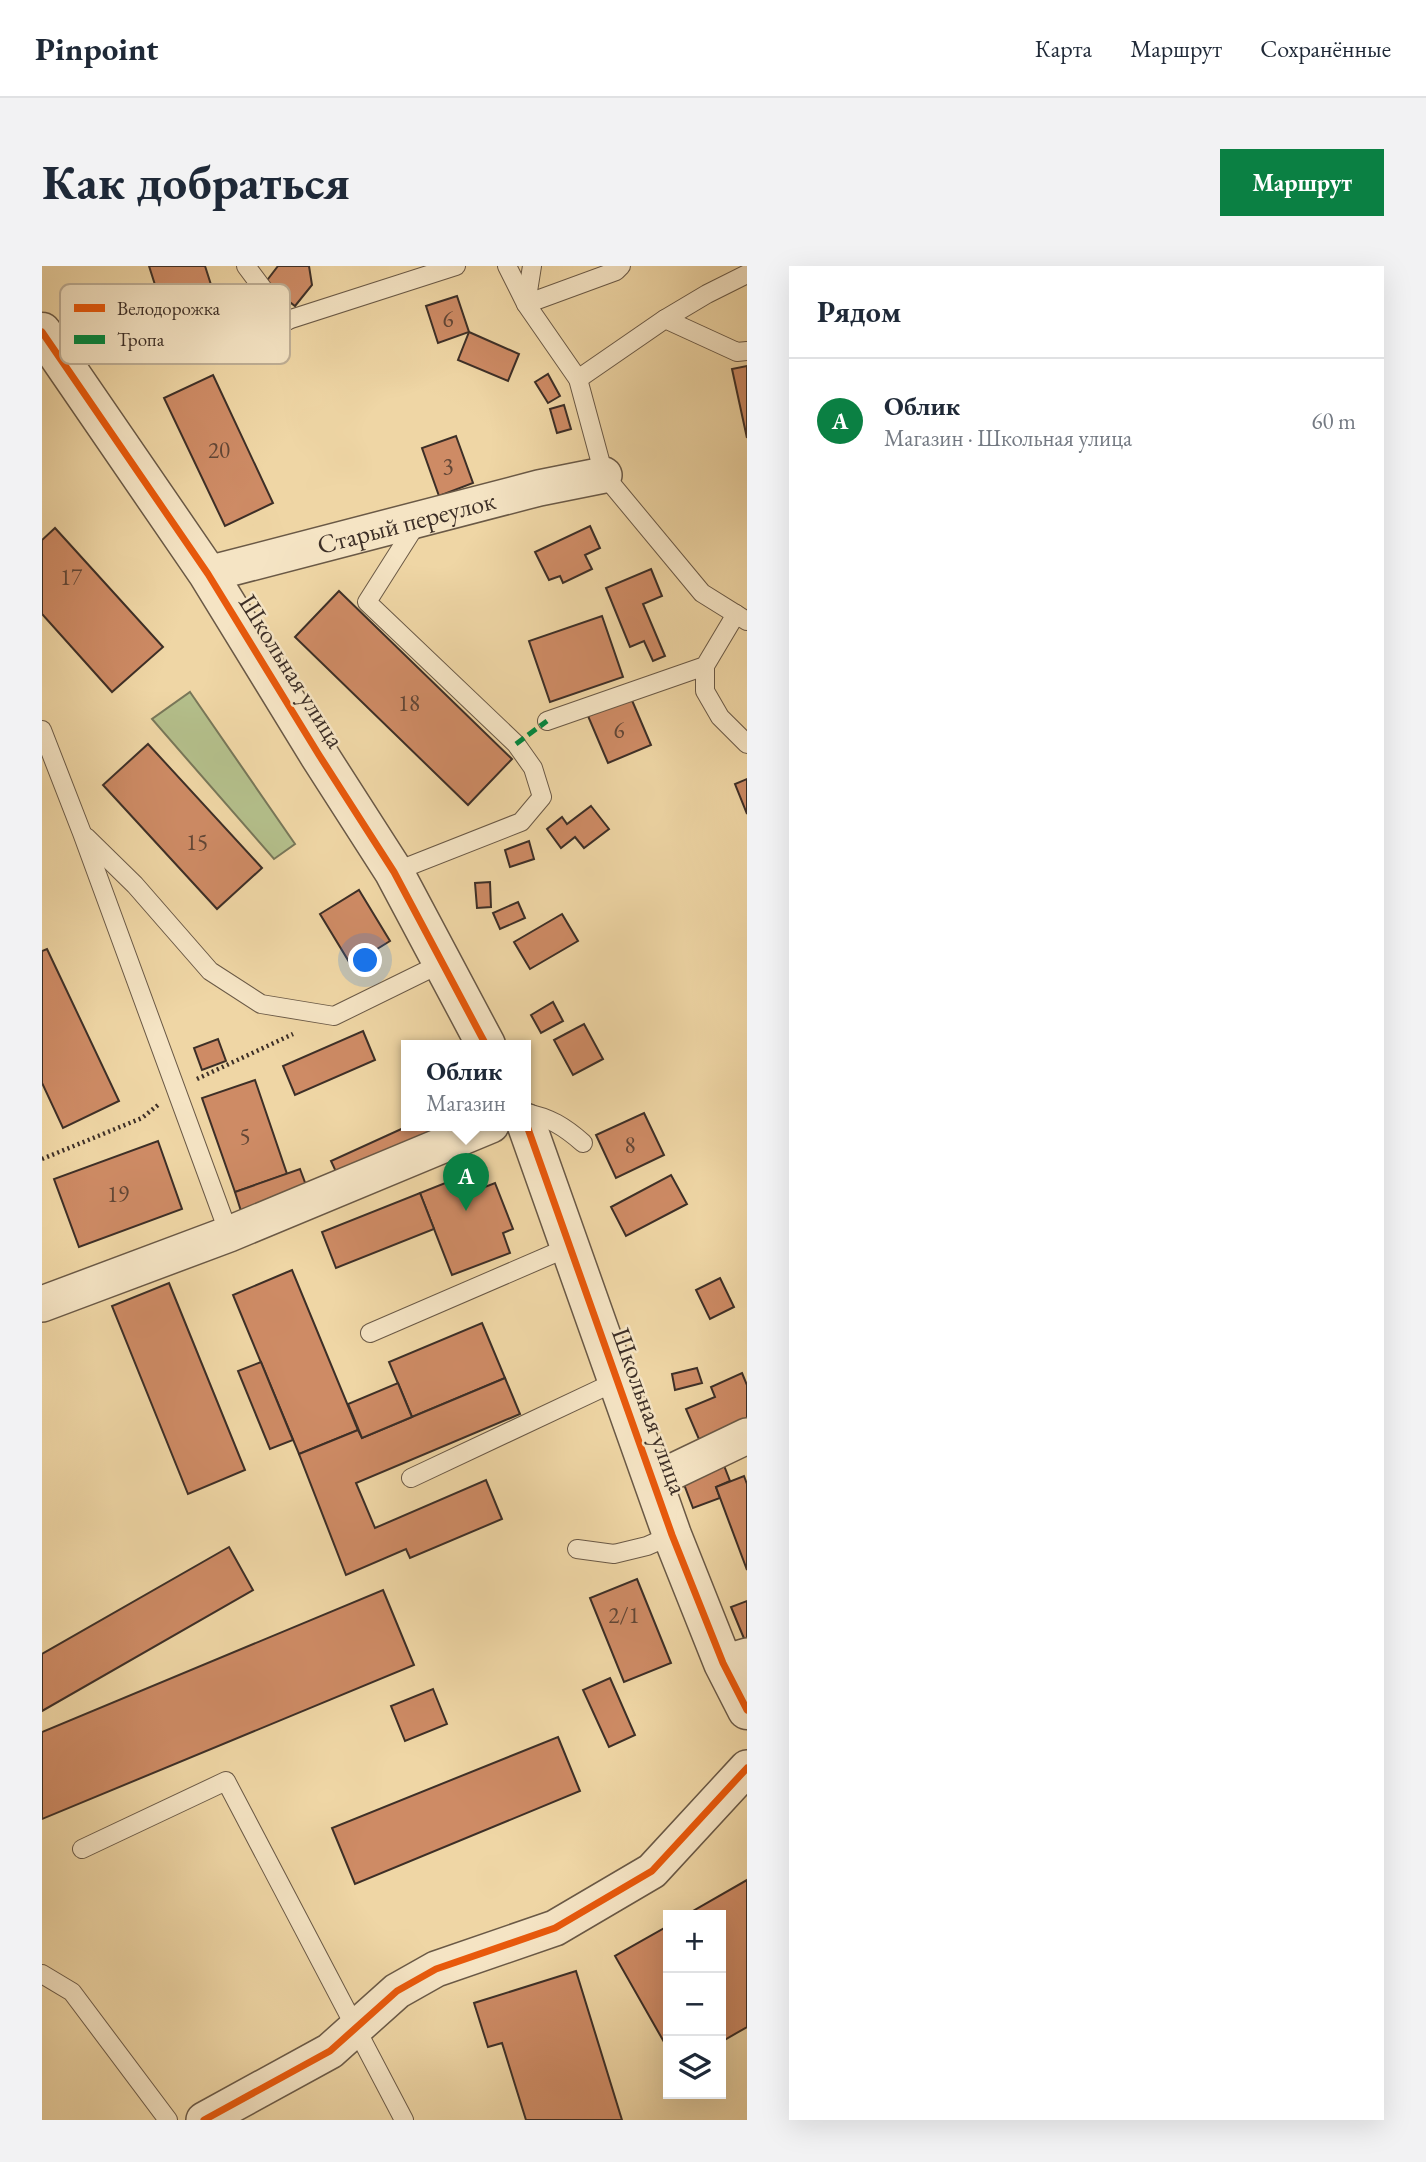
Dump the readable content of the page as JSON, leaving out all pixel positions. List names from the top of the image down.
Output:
{
  "streets": {
    "street": ["Старый переулок", "Школьная улица"]
  },
  "crossings": [
    ["Старый переулок", "Школьная улица"]
  ],
  "house_numbers": [
    "6",
    "20",
    "3",
    "17",
    "18",
    "6",
    "15",
    "5",
    "8",
    "19",
    "2/1"
  ],
  "legend": ["Велодорожка", "Тропа"],
  "page": {
    "header": "Pinpoint",
    "nav": ["Карта", "Маршрут", "Сохранённые"],
    "buttons": "Маршрут",
    "title": "Как добраться",
    "heading": "Рядом",
    "list": [
      {
        "mark": "A",
        "name": "Облик",
        "note": "Магазин · Школьная улица",
        "value": "60 m"
      }
    ],
    "popup": ["Облик", "Магазин"],
    "pins": "A",
    "map_buttons": ["+", "−"]
  }
}
